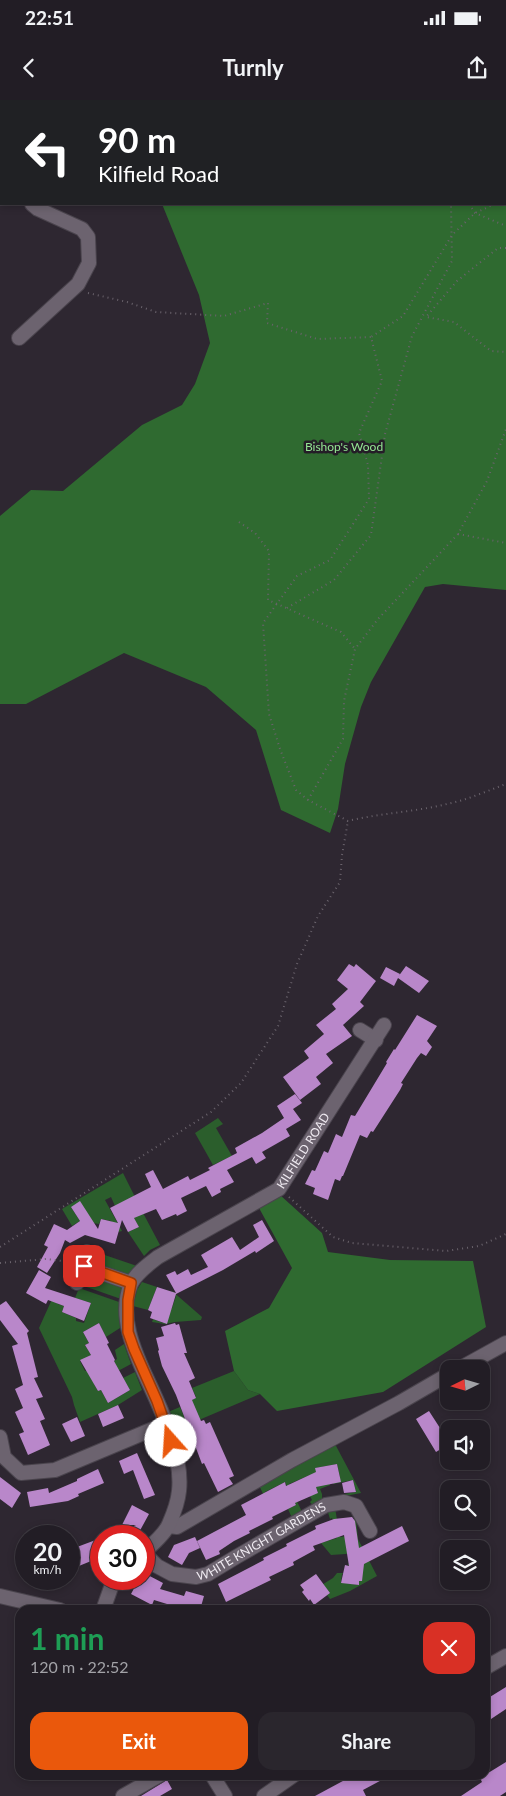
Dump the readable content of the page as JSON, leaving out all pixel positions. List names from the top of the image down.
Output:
{
  "streets": {
    "street": ["KILFIELD ROAD", "WHITE KNIGHT GARDENS"]
  },
  "parks": ["Bishop's Wood"],
  "north": "left",
  "page": {
    "status": "22:51",
    "header": "Turnly",
    "turn": ["90 m", "Kilfield Road"],
    "speed": "20 km/h",
    "limit": "30",
    "heading": ["1 min", "120 m · 22:52"],
    "buttons": ["Exit", "Share"]
  }
}
